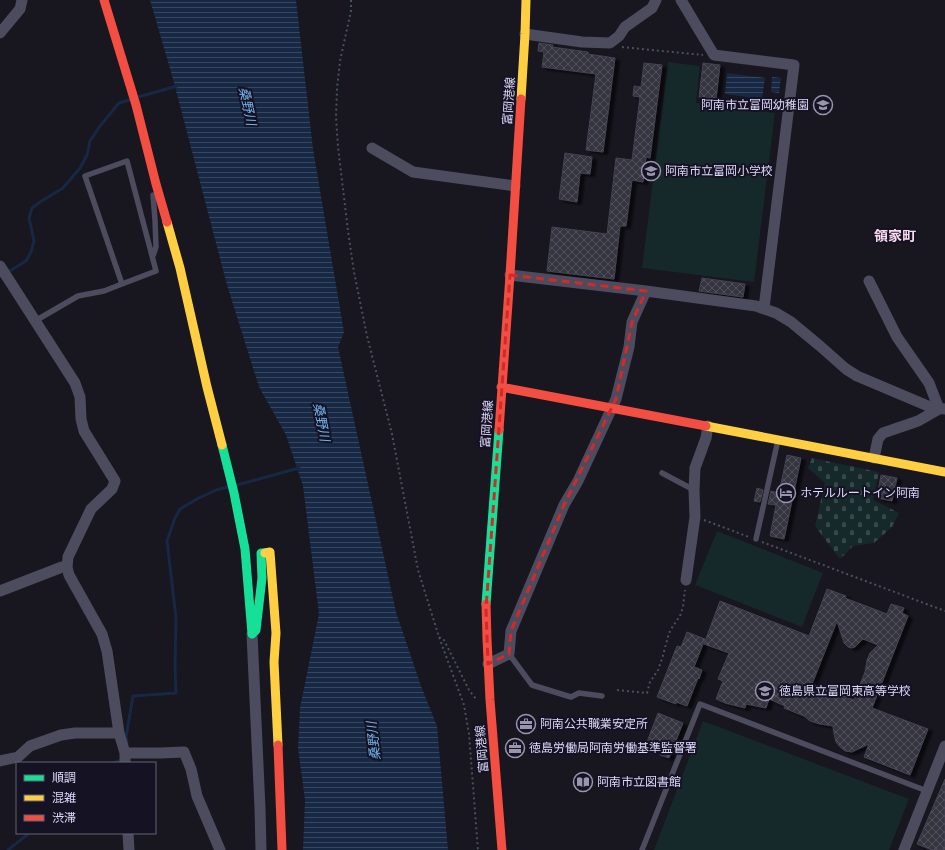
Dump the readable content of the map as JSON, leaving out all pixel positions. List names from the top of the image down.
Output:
{
  "streets": {
    "street": ["富岡港線"]
  },
  "districts": ["領家町"],
  "water": ["桑野川"],
  "places": {
    "school or university": ["阿南市立富岡幼稚園", "阿南市立富岡小学校", "徳島県立富岡東高等学校"],
    "hotel": ["ホテルルートイン阿南"],
    "office": ["阿南公共職業安定所", "徳島労働局阿南労働基準監督署"],
    "library": ["阿南市立図書館"]
  },
  "legend": ["順調", "混雑", "渋滞"]
}
